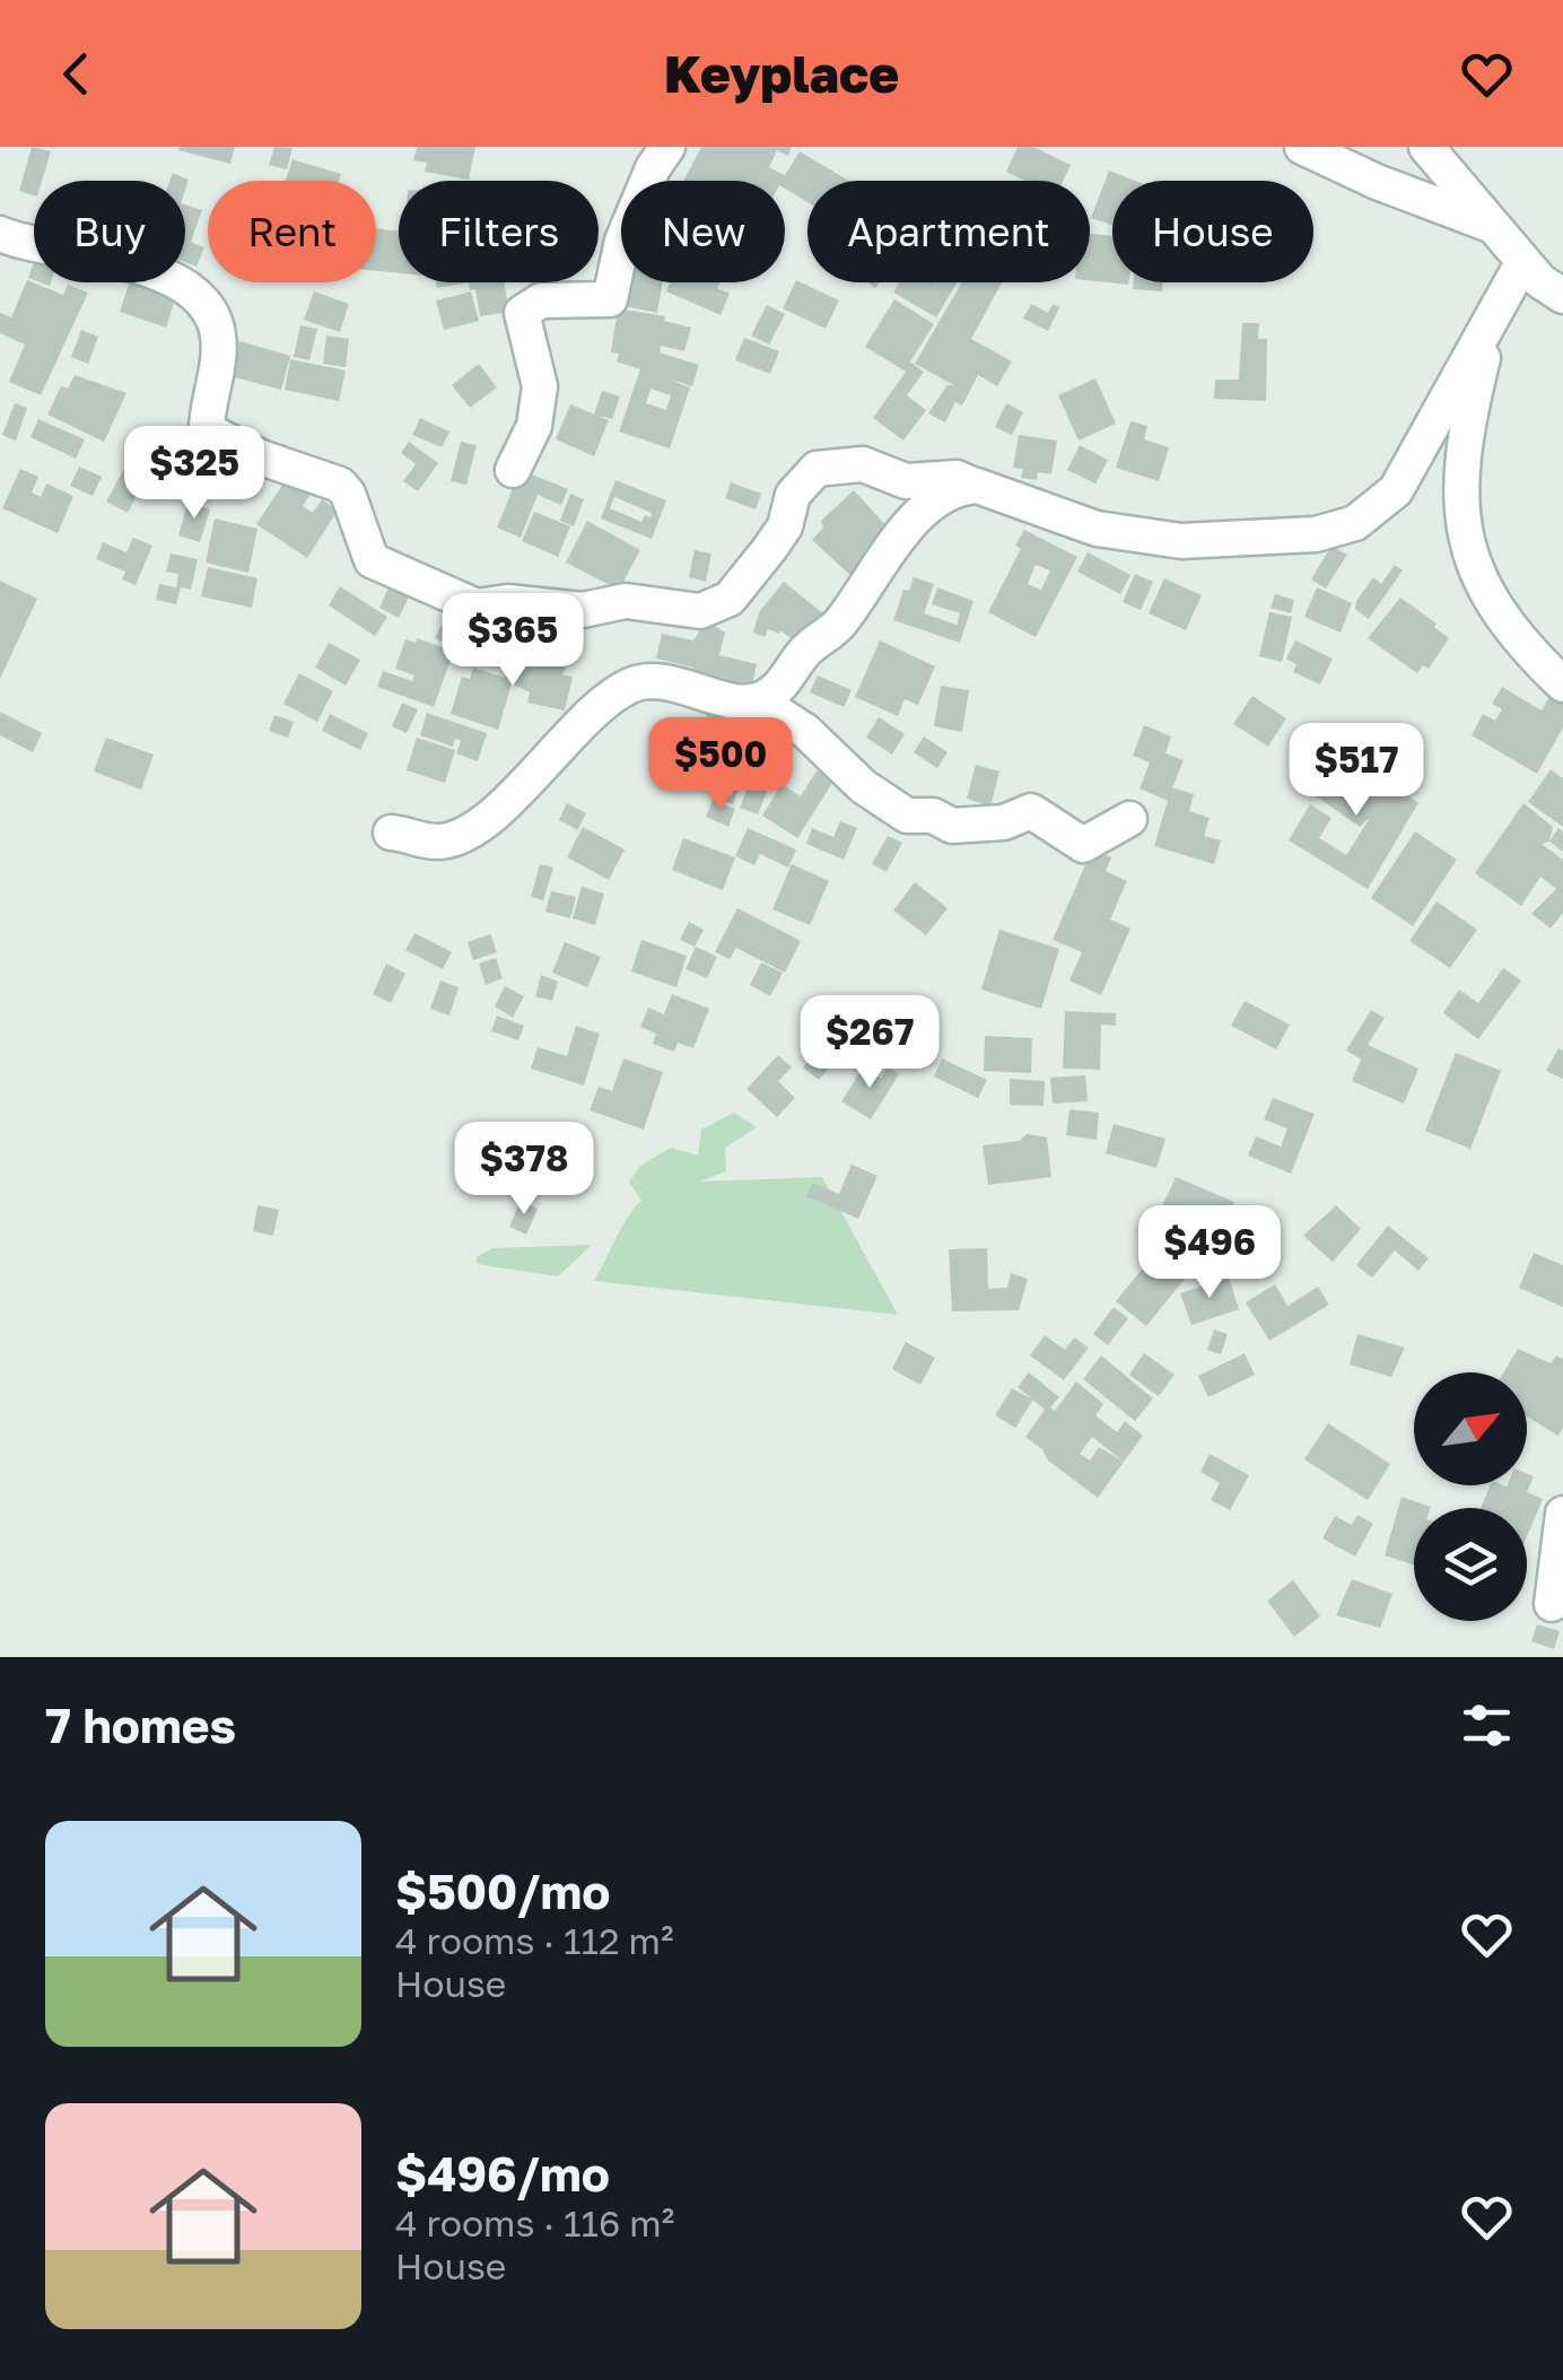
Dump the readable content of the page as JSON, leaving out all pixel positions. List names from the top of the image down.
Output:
{
  "north": "top right",
  "page": {
    "header": "Keyplace",
    "chip": [
      "Buy",
      "Rent",
      "Filters",
      "New",
      "Apartment",
      "House"
    ],
    "price": [
      "$325",
      "$365",
      "$500",
      "$517",
      "$267",
      "$378",
      "$496"
    ],
    "heading": "7 homes",
    "list": [
      {
        "name": "$500/mo",
        "note": "4 rooms · 112 m² · House"
      },
      {
        "name": "$496/mo",
        "note": "4 rooms · 116 m² · House"
      }
    ]
  }
}
